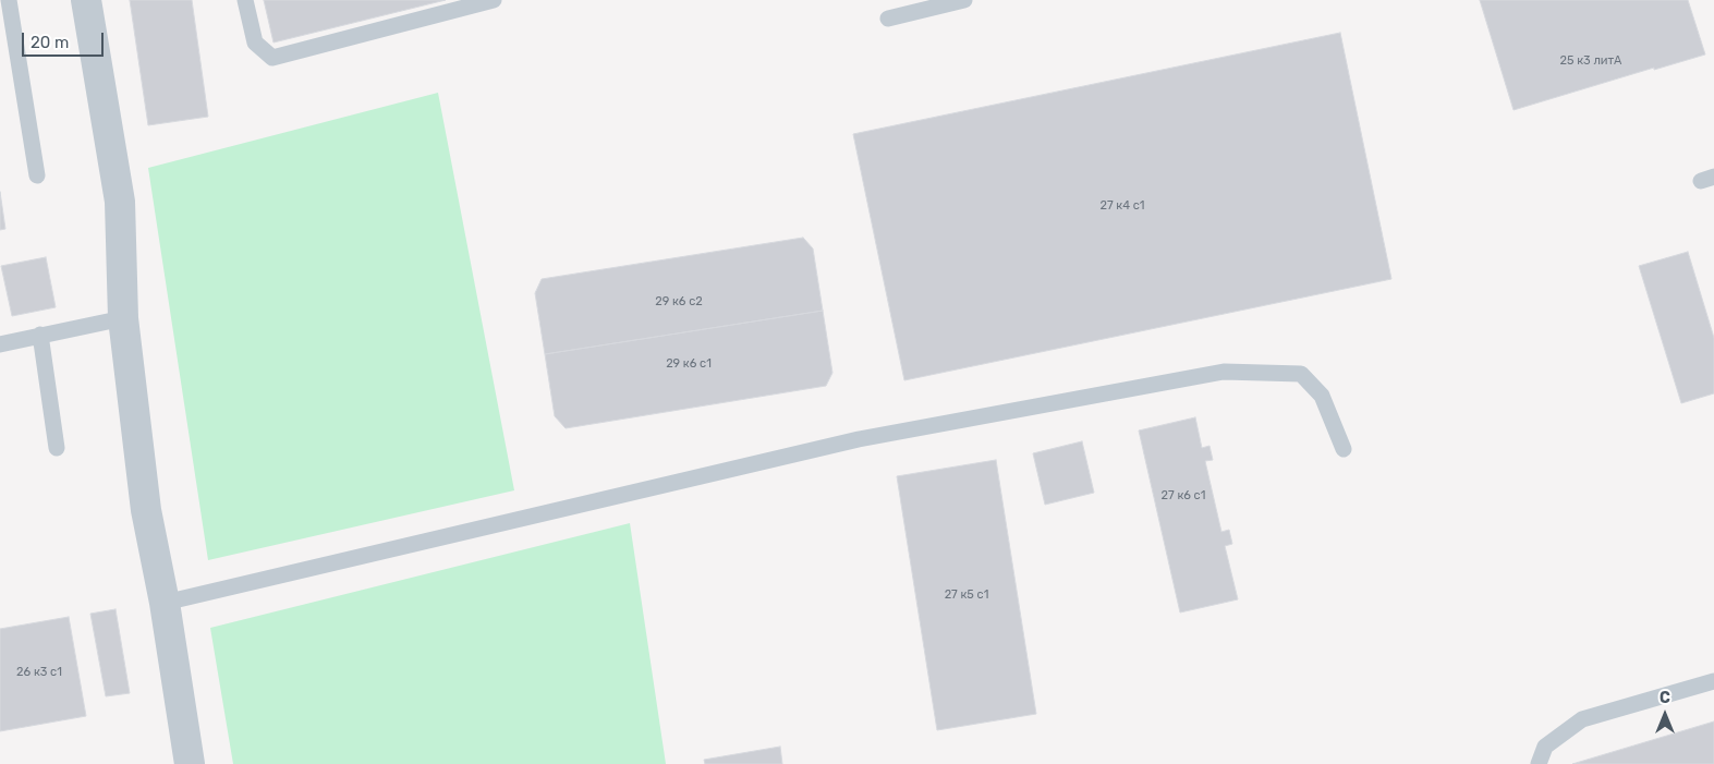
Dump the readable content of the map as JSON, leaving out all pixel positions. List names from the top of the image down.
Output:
{
  "house_numbers": [
    "25 к3 литА",
    "27 к4 с1",
    "29 к6 с2",
    "29 к6 с1",
    "27 к6 с1",
    "27 к5 с1",
    "26 к3 с1"
  ],
  "scale_bar": "20 m",
  "north": "top"
}
